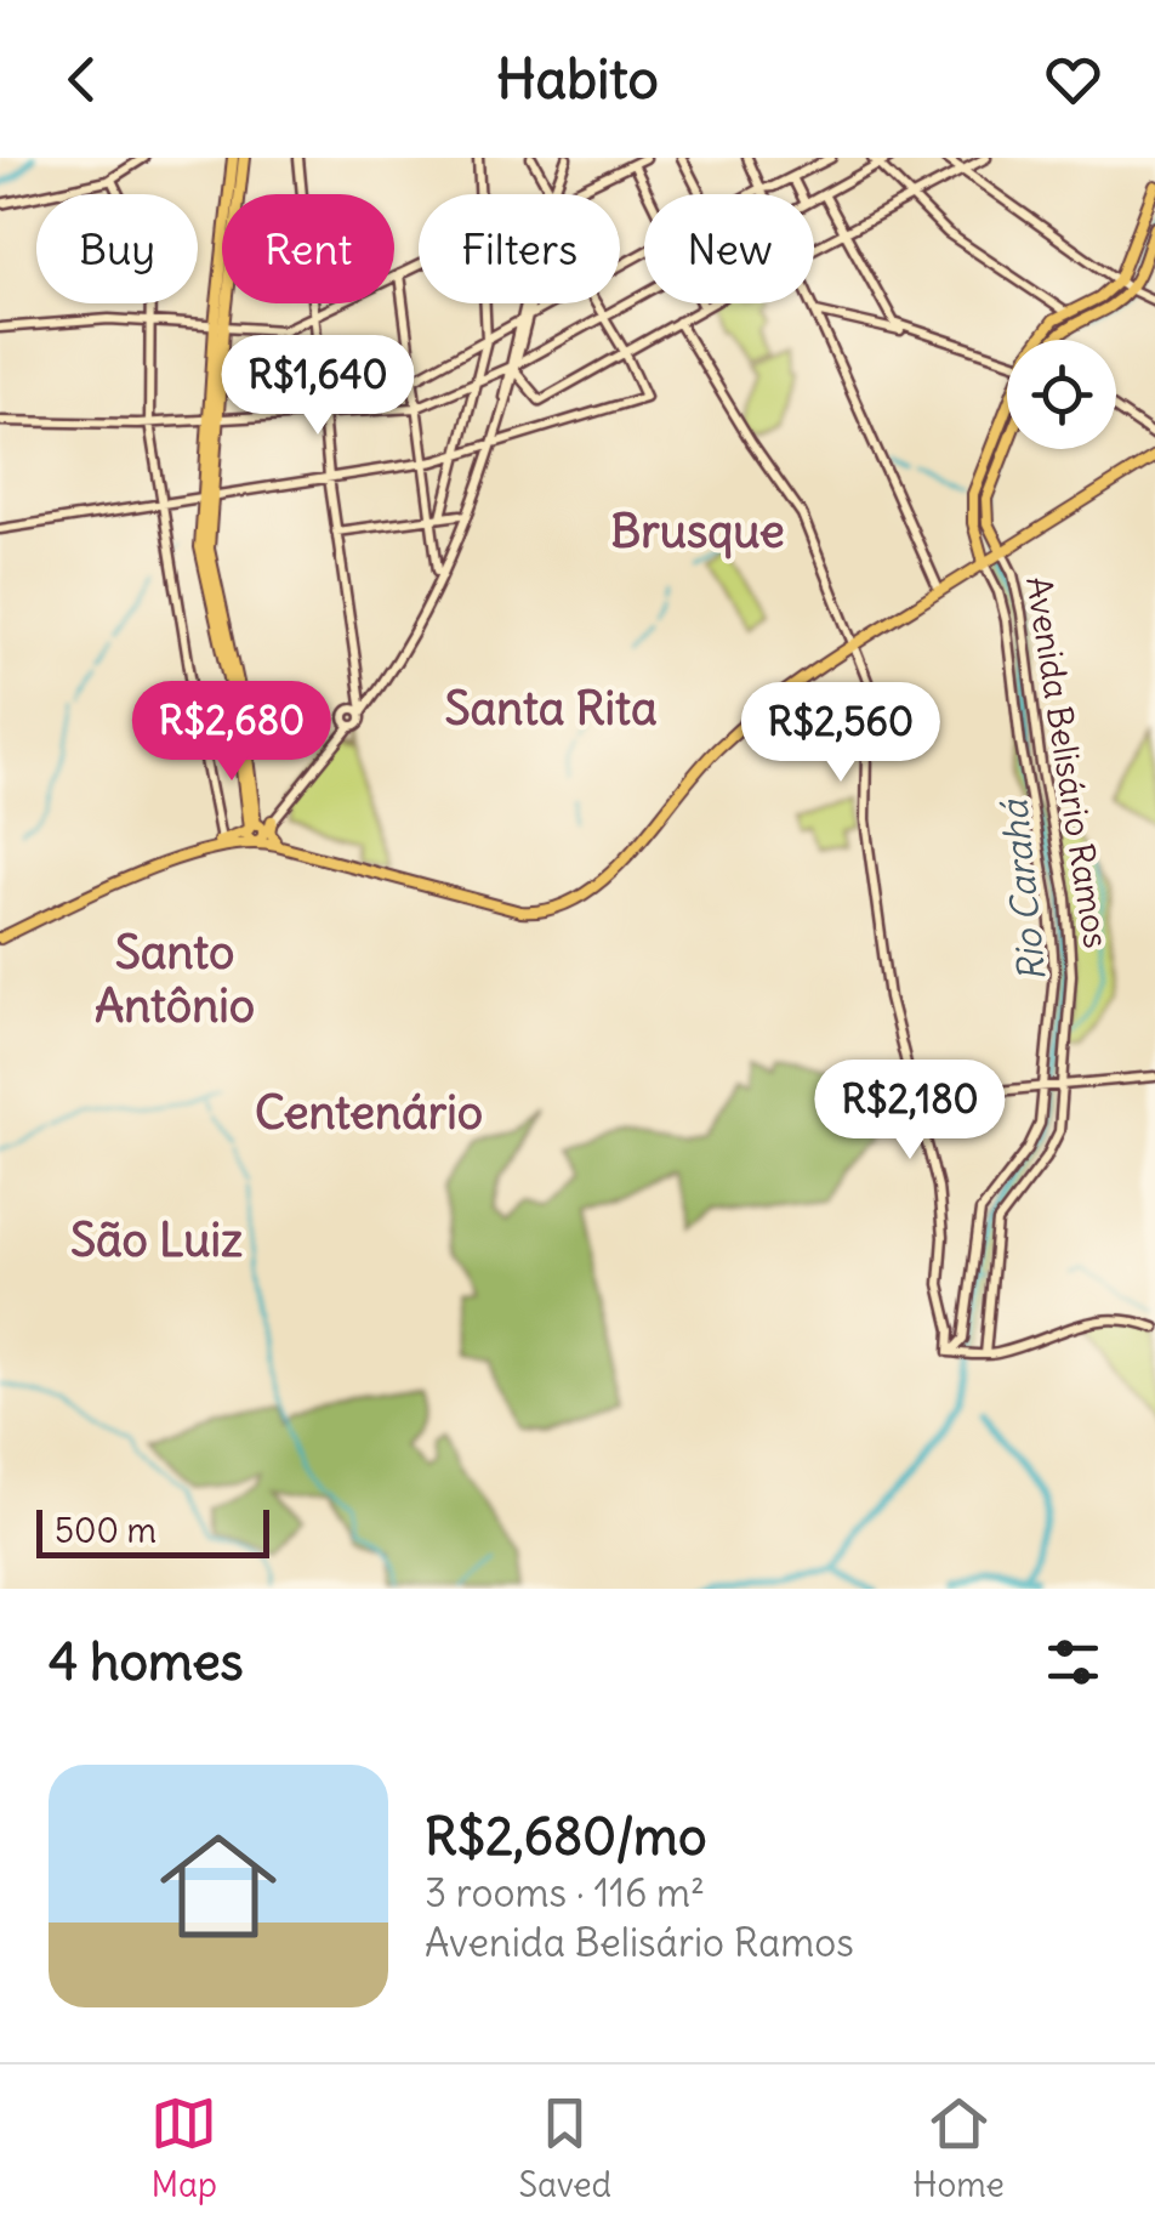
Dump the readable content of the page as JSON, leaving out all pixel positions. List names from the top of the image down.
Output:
{
  "streets": {
    "main road": ["Avenida Belisário Ramos"]
  },
  "districts": [
    "Brusque",
    "Santa Rita",
    "Santo Antônio",
    "Centenário",
    "São Luiz"
  ],
  "water": ["Rio Carahá"],
  "scale_bar": "500 m",
  "page": {
    "header": "Habito",
    "chip": [
      "Buy",
      "Rent",
      "Filters",
      "New"
    ],
    "price": [
      "R$1,640",
      "R$2,680",
      "R$2,560",
      "R$2,180"
    ],
    "scale": "500 m",
    "heading": "4 homes",
    "list": [
      {
        "name": "R$2,680/mo",
        "note": "3 rooms · 116 m² · Avenida Belisário Ramos"
      }
    ],
    "tabs": ["Map", "Saved", "Home"]
  }
}
